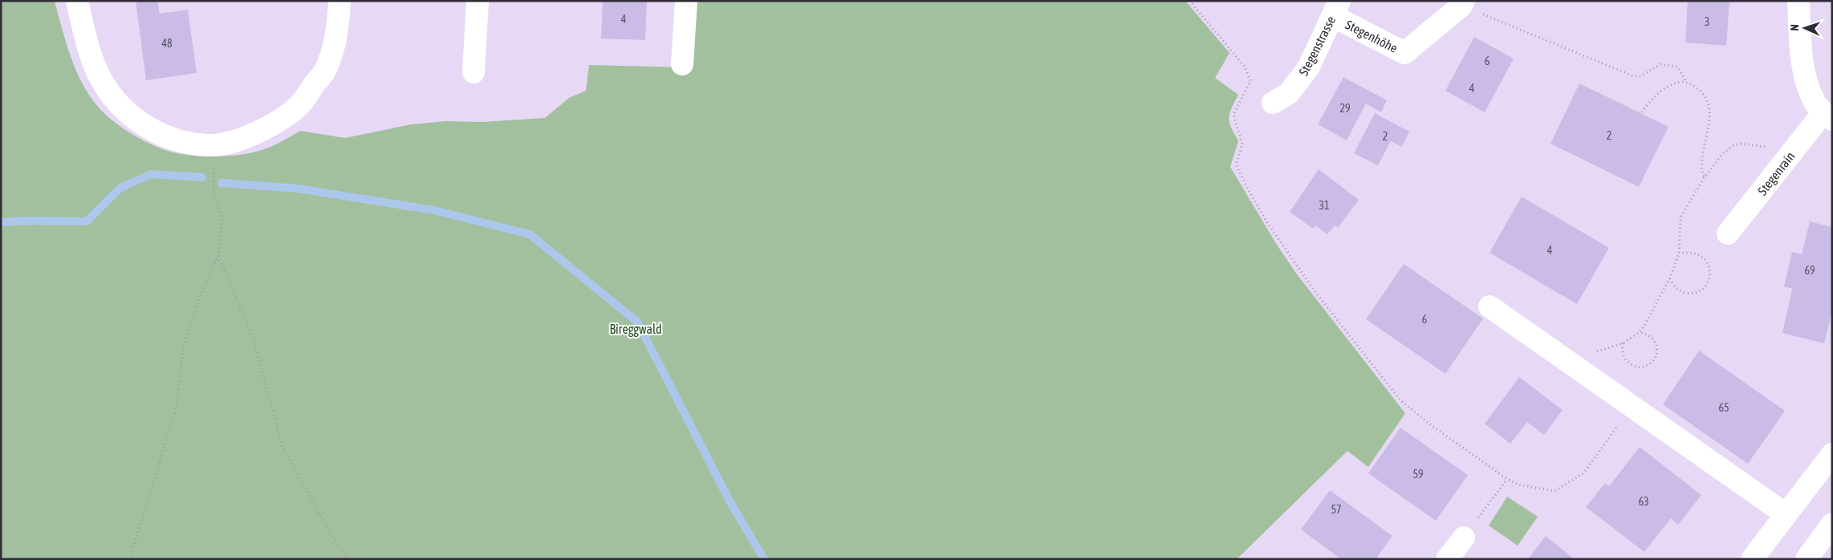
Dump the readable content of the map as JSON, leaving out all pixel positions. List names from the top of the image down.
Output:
{
  "streets": {
    "street": ["Stegenhöhe", "Stegenstrasse", "Stegenrain"]
  },
  "crossings": [
    ["Stegenhöhe", "Stegenstrasse"]
  ],
  "parks": ["Bireggwald"],
  "house_numbers": [
    "4",
    "3",
    "48",
    "6",
    "4",
    "29",
    "2",
    "2",
    "31",
    "4",
    "69",
    "6",
    "65",
    "59",
    "63",
    "57"
  ],
  "north": "left"
}
